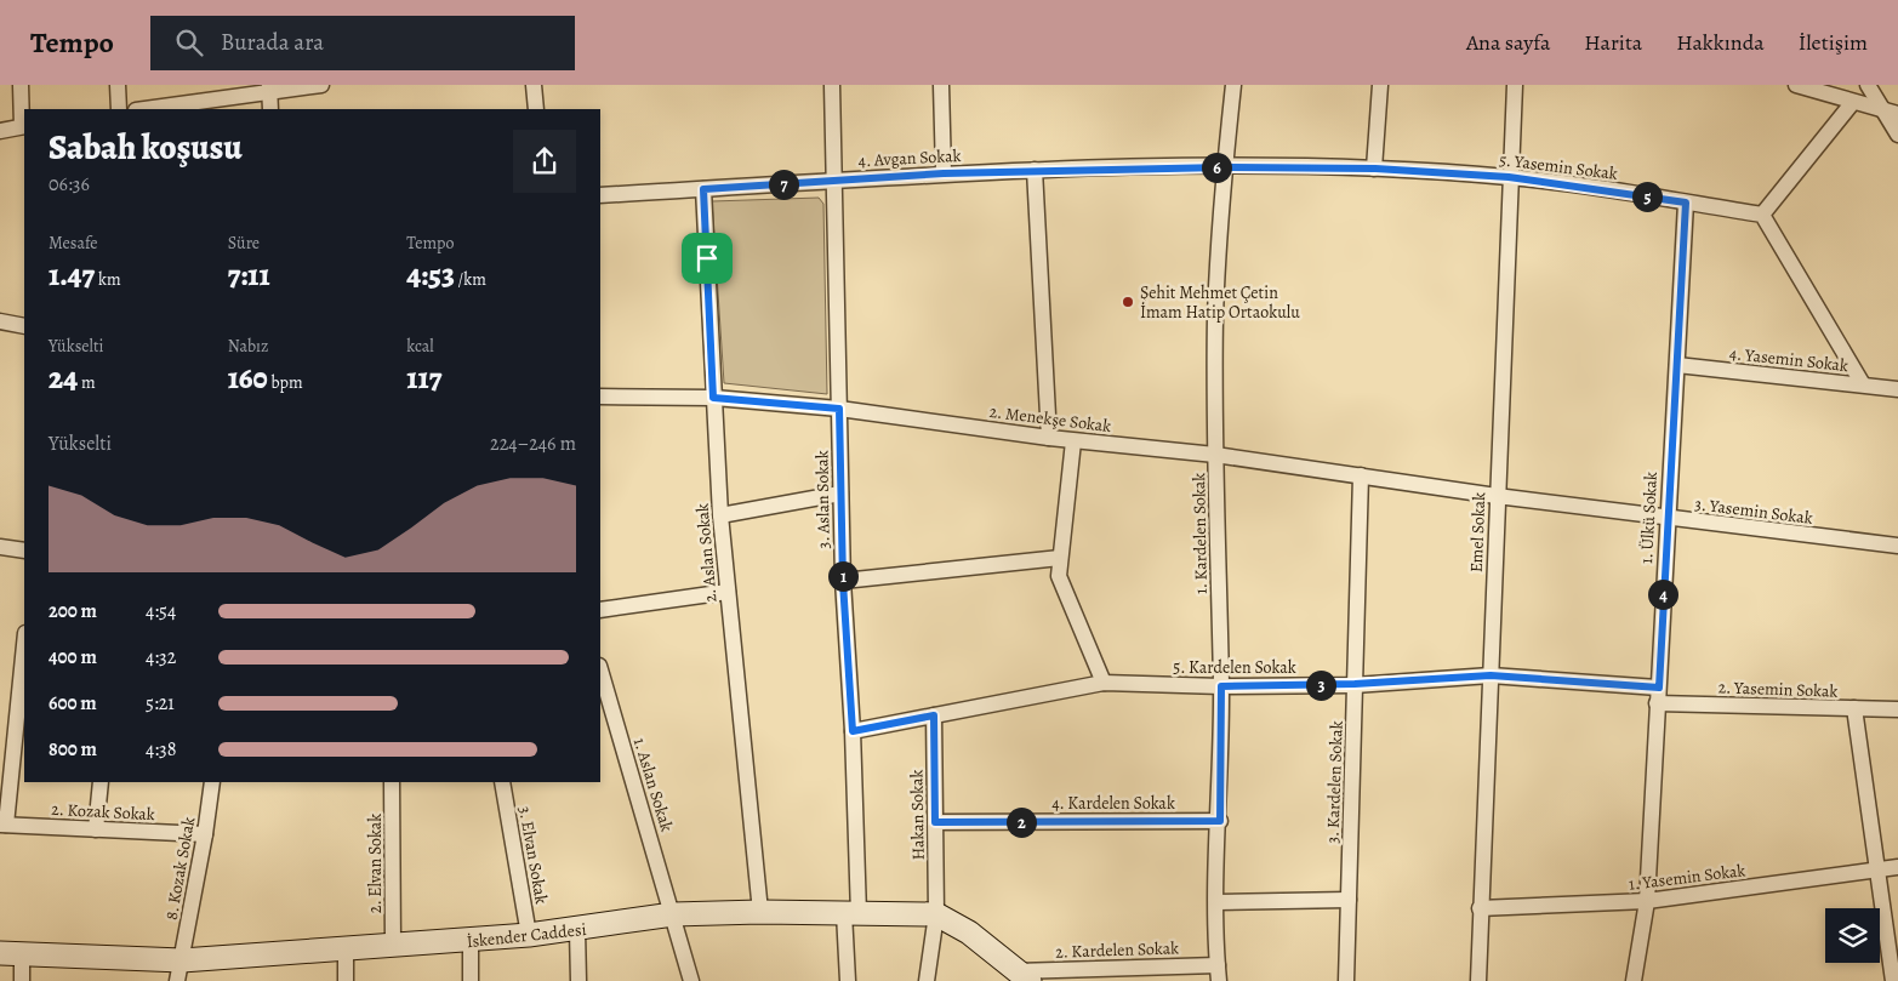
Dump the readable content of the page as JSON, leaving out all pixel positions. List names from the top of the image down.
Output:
{
  "streets": {
    "street": [
      "4. Avgan Sokak",
      "5. Yasemin Sokak",
      "4. Yasemin Sokak",
      "2. Menekşe Sokak",
      "3. Aslan Sokak",
      "3. Yasemin Sokak",
      "1. Ülkü Sokak",
      "Emel Sokak",
      "1. Kardelen Sokak",
      "2. Aslan Sokak",
      "5. Kardelen Sokak",
      "2. Yasemin Sokak",
      "3. Kardelen Sokak",
      "1. Aslan Sokak",
      "4. Kardelen Sokak",
      "2. Kozak Sokak",
      "Hakan Sokak",
      "3. Elvan Sokak",
      "2. Elvan Sokak",
      "8. Kozak Sokak",
      "1. Yasemin Sokak",
      "İskender Caddesi",
      "2. Kardelen Sokak"
    ]
  },
  "crossings": [
    ["4. Avgan Sokak", "5. Yasemin Sokak"],
    ["4. Avgan Sokak", "3. Aslan Sokak"],
    ["4. Avgan Sokak", "1. Kardelen Sokak"],
    ["4. Avgan Sokak", "2. Aslan Sokak"],
    ["5. Yasemin Sokak", "1. Ülkü Sokak"],
    ["5. Yasemin Sokak", "Emel Sokak"],
    ["5. Yasemin Sokak", "1. Kardelen Sokak"],
    ["4. Yasemin Sokak", "1. Ülkü Sokak"],
    ["2. Menekşe Sokak", "3. Aslan Sokak"],
    ["2. Menekşe Sokak", "3. Yasemin Sokak"],
    ["2. Menekşe Sokak", "Emel Sokak"],
    ["2. Menekşe Sokak", "1. Kardelen Sokak"],
    ["2. Menekşe Sokak", "2. Aslan Sokak"],
    ["2. Menekşe Sokak", "3. Kardelen Sokak"],
    ["3. Aslan Sokak", "5. Kardelen Sokak"],
    ["3. Aslan Sokak", "İskender Caddesi"],
    ["3. Yasemin Sokak", "1. Ülkü Sokak"],
    ["3. Yasemin Sokak", "Emel Sokak"],
    ["1. Ülkü Sokak", "5. Kardelen Sokak"],
    ["1. Ülkü Sokak", "2. Yasemin Sokak"],
    ["1. Ülkü Sokak", "1. Yasemin Sokak"],
    ["Emel Sokak", "5. Kardelen Sokak"],
    ["Emel Sokak", "1. Yasemin Sokak"],
    ["1. Kardelen Sokak", "5. Kardelen Sokak"],
    ["1. Kardelen Sokak", "4. Kardelen Sokak"],
    ["1. Kardelen Sokak", "2. Kardelen Sokak"],
    ["2. Aslan Sokak", "İskender Caddesi"],
    ["5. Kardelen Sokak", "3. Kardelen Sokak"],
    ["5. Kardelen Sokak", "Hakan Sokak"],
    ["1. Aslan Sokak", "İskender Caddesi"],
    ["4. Kardelen Sokak", "Hakan Sokak"],
    ["2. Kozak Sokak", "8. Kozak Sokak"],
    ["Hakan Sokak", "İskender Caddesi"],
    ["3. Elvan Sokak", "İskender Caddesi"],
    ["2. Elvan Sokak", "İskender Caddesi"],
    ["8. Kozak Sokak", "İskender Caddesi"],
    ["İskender Caddesi", "2. Kardelen Sokak"]
  ],
  "places": ["Şehit Mehmet Çetin İmam Hatip Ortaokulu"],
  "page": {
    "header": "Tempo",
    "search": "Burada ara",
    "nav": [
      "Ana sayfa",
      "Harita",
      "Hakkında",
      "İletişim"
    ],
    "heading": ["Sabah koşusu", "06:36"],
    "pins": [
      "6",
      "7",
      "5",
      "1",
      "4",
      "3",
      "2"
    ],
    "stats": [
      ["Mesafe", "1.47 km"],
      ["Süre", "7:11"],
      ["Tempo", "4:53 /km"],
      ["Yükselti", "24 m"],
      ["Nabız", "160 bpm"],
      ["kcal", "117"]
    ],
    "chart": ["Yükselti", "224–246 m"],
    "list": [
      {
        "name": "200 m",
        "note": "4:54"
      },
      {
        "name": "400 m",
        "note": "4:32"
      },
      {
        "name": "600 m",
        "note": "5:21"
      },
      {
        "name": "800 m",
        "note": "4:38"
      }
    ]
  }
}
